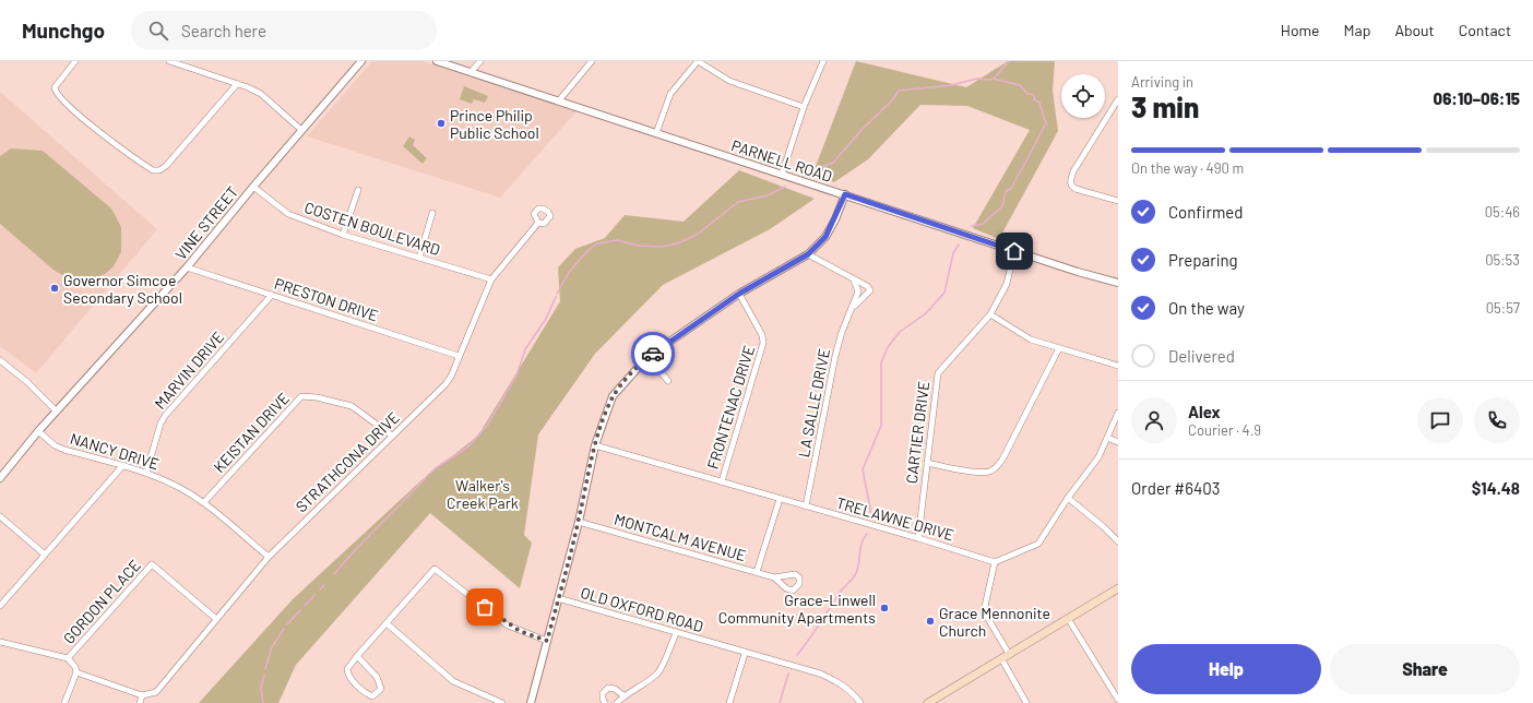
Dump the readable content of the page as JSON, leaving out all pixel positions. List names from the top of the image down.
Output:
{
  "streets": {
    "street": [
      "PARNELL ROAD",
      "VINE STREET",
      "COSTEN BOULEVARD",
      "PRESTON DRIVE",
      "MARVIN DRIVE",
      "LA SALLE DRIVE",
      "FRONTENAC DRIVE",
      "KEISTAN DRIVE",
      "CARTIER DRIVE",
      "NANCY DRIVE",
      "STRATHCONA DRIVE",
      "TRELAWNE DRIVE",
      "MONTCALM AVENUE",
      "GORDON PLACE",
      "OLD OXFORD ROAD"
    ]
  },
  "crossings": [
    ["PARNELL ROAD", "CARTIER DRIVE"],
    ["VINE STREET", "COSTEN BOULEVARD"],
    ["VINE STREET", "PRESTON DRIVE"],
    ["VINE STREET", "NANCY DRIVE"],
    ["COSTEN BOULEVARD", "STRATHCONA DRIVE"],
    ["PRESTON DRIVE", "MARVIN DRIVE"],
    ["PRESTON DRIVE", "STRATHCONA DRIVE"],
    ["MARVIN DRIVE", "NANCY DRIVE"],
    ["LA SALLE DRIVE", "TRELAWNE DRIVE"],
    ["FRONTENAC DRIVE", "TRELAWNE DRIVE"],
    ["KEISTAN DRIVE", "NANCY DRIVE"],
    ["KEISTAN DRIVE", "STRATHCONA DRIVE"],
    ["CARTIER DRIVE", "TRELAWNE DRIVE"],
    ["NANCY DRIVE", "STRATHCONA DRIVE"],
    ["STRATHCONA DRIVE", "GORDON PLACE"]
  ],
  "parks": ["Walker's Creek Park"],
  "places": [
    "Prince Philip Public School",
    "Governor Simcoe Secondary School",
    "Grace-Linwell Community Apartments",
    "Grace Mennonite Church"
  ],
  "page": {
    "header": "Munchgo",
    "search": "Search here",
    "nav": [
      "Home",
      "Map",
      "About",
      "Contact"
    ],
    "heading": ["3 min", "Arriving in", "06:10–06:15"],
    "panel": [
      "Alex",
      "Courier · 4.9",
      "Order #6403",
      "$14.48"
    ],
    "bar": "On the way · 490 m",
    "list": [
      ["Confirmed", "05:46"],
      ["Preparing", "05:53"],
      ["On the way", "05:57"],
      "Delivered"
    ],
    "buttons": ["Help", "Share"]
  }
}
